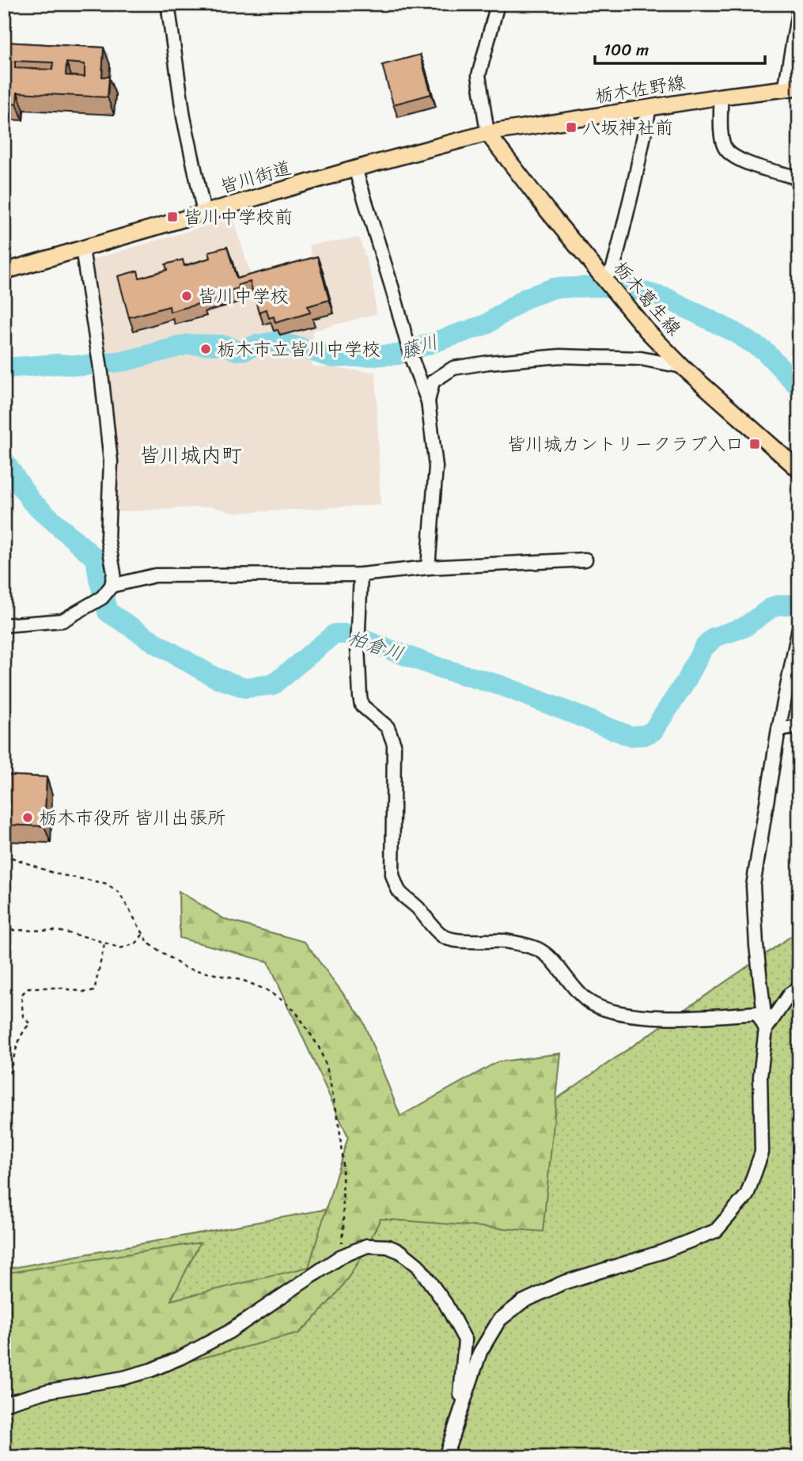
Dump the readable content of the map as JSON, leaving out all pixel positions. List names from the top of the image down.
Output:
{
  "streets": {
    "main road": ["栃木佐野線", "皆川街道", "栃木葛生線"]
  },
  "crossings": [
    ["栃木佐野線", "皆川街道"],
    ["栃木佐野線", "栃木葛生線"],
    ["皆川街道", "栃木葛生線"]
  ],
  "districts": ["皆川城内町"],
  "water": ["藤川", "柏倉川"],
  "places": {
    "transit": ["八坂神社前", "皆川中学校前", "皆川城カントリークラブ入口"],
    "other": ["皆川中学校", "栃木市立皆川中学校", "栃木市役所 皆川出張所"]
  },
  "scale_bar": "100 m"
}
